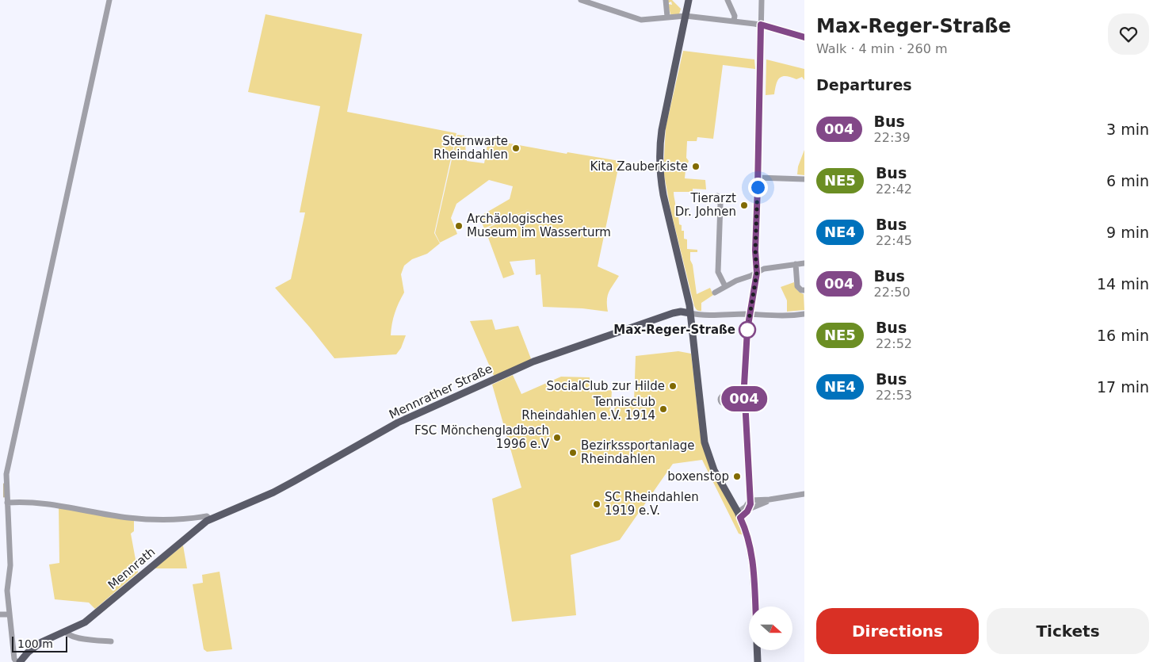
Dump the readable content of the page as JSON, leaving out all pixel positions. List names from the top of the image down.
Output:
{
  "streets": {
    "main road": ["Mennrather Straße", "Mennrath"]
  },
  "crossings": [
    ["Mennrather Straße", "Mennrath"]
  ],
  "places": [
    "Sternwarte Rheindahlen",
    "Kita Zauberkiste",
    "Tierarzt Dr. Johnen",
    "Archäologisches Museum im Wasserturm",
    "Max-Reger-Straße",
    "SocialClub zur Hilde",
    "Tennisclub Rheindahlen e.V. 1914",
    "FSC Mönchengladbach 1996 e.V",
    "Bezirkssportanlage Rheindahlen",
    "boxenstop",
    "SC Rheindahlen 1919 e.V."
  ],
  "lines": ["bus line 004"],
  "scale_bar": "100 m",
  "north": "right",
  "page": {
    "on_map": "004",
    "heading": [
      ["Max-Reger-Straße", "Walk · 4 min · 260 m"],
      "Departures"
    ],
    "list": [
      {
        "mark": "004",
        "name": "Bus",
        "note": "22:39",
        "value": "3 min"
      },
      {
        "mark": "NE5",
        "name": "Bus",
        "note": "22:42",
        "value": "6 min"
      },
      {
        "mark": "NE4",
        "name": "Bus",
        "note": "22:45",
        "value": "9 min"
      },
      {
        "mark": "004",
        "name": "Bus",
        "note": "22:50",
        "value": "14 min"
      },
      {
        "mark": "NE5",
        "name": "Bus",
        "note": "22:52",
        "value": "16 min"
      },
      {
        "mark": "NE4",
        "name": "Bus",
        "note": "22:53",
        "value": "17 min"
      }
    ],
    "buttons": ["Directions", "Tickets"],
    "scale": "100 m"
  }
}
